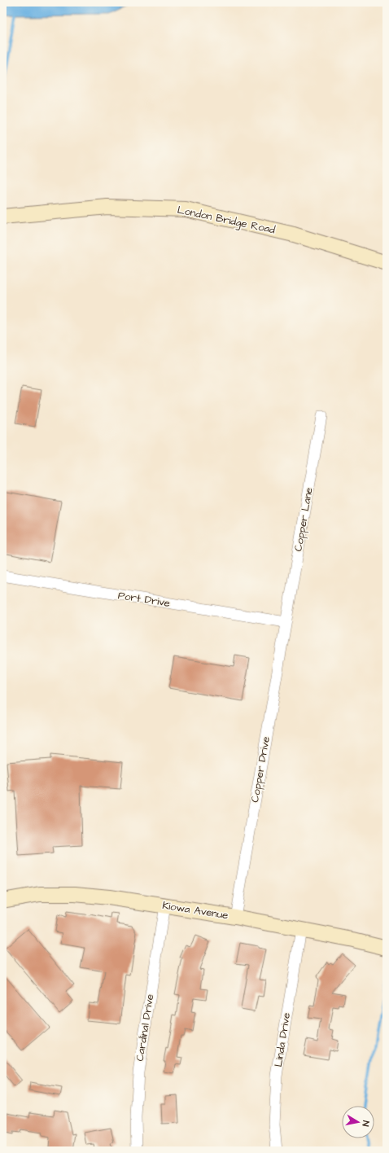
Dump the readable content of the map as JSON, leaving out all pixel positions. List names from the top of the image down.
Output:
{
  "streets": {
    "street": [
      "London Bridge Road",
      "Copper Lane",
      "Port Drive",
      "Copper Drive",
      "Kiowa Avenue",
      "Cardinal Drive",
      "Linda Drive"
    ]
  },
  "crossings": [
    ["Copper Lane", "Port Drive"],
    ["Copper Lane", "Copper Drive"],
    ["Port Drive", "Copper Drive"],
    ["Copper Drive", "Kiowa Avenue"],
    ["Kiowa Avenue", "Cardinal Drive"],
    ["Kiowa Avenue", "Linda Drive"]
  ],
  "north": "right"
}
